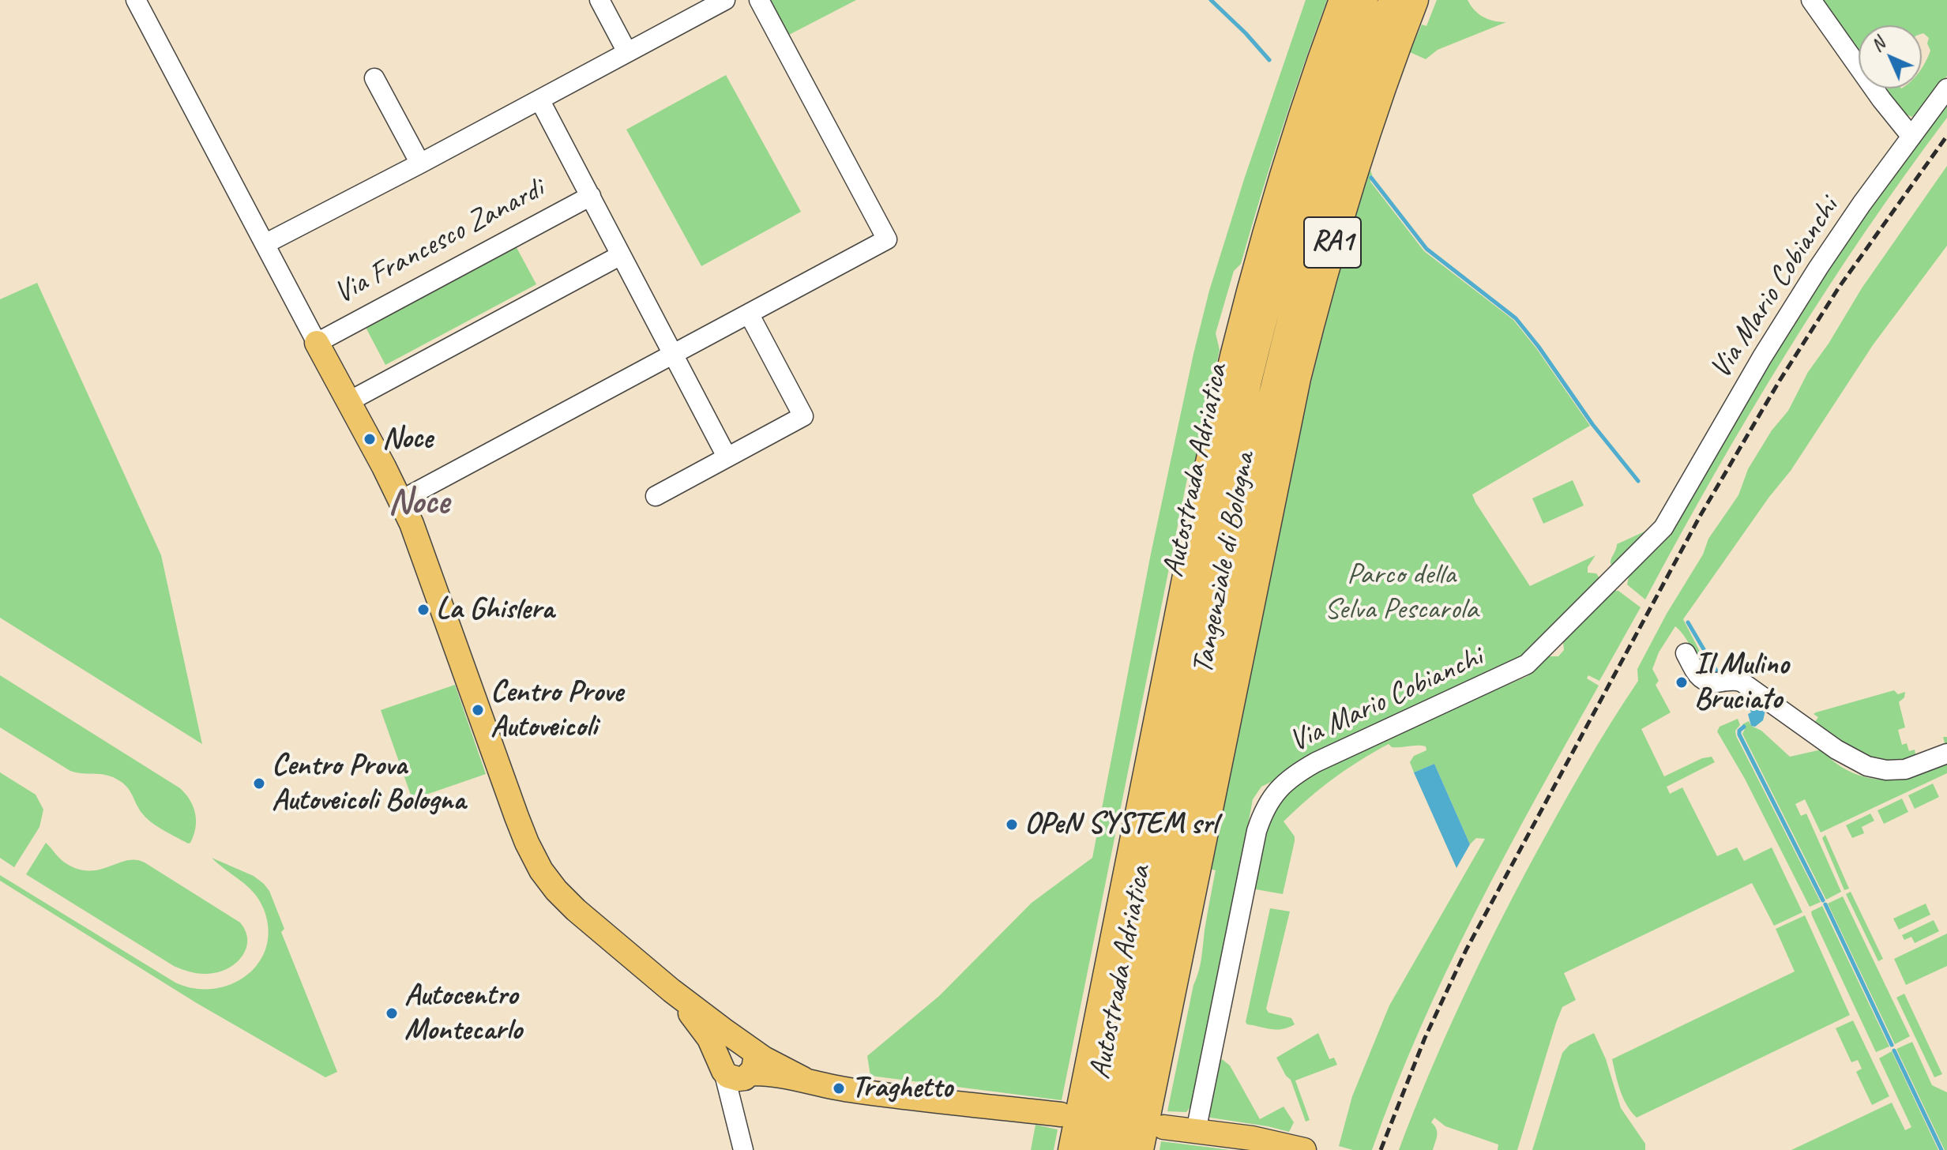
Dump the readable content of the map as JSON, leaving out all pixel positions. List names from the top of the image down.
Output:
{
  "streets": {
    "highway": ["RA1", "Autostrada Adriatica", "Tangenziale di Bologna"],
    "main road": ["Via Francesco Zanardi"],
    "street": ["Via Mario Cobianchi"]
  },
  "districts": ["Noce"],
  "parks": ["Parco della Selva Pescarola"],
  "places": [
    "Noce",
    "La Ghislera",
    "Il Mulino Bruciato",
    "Centro Prove Autoveicoli",
    "Centro Prova Autoveicoli Bologna",
    "OPeN SYSTEM srl",
    "Autocentro Montecarlo",
    "Traghetto"
  ],
  "north": "top left"
}
